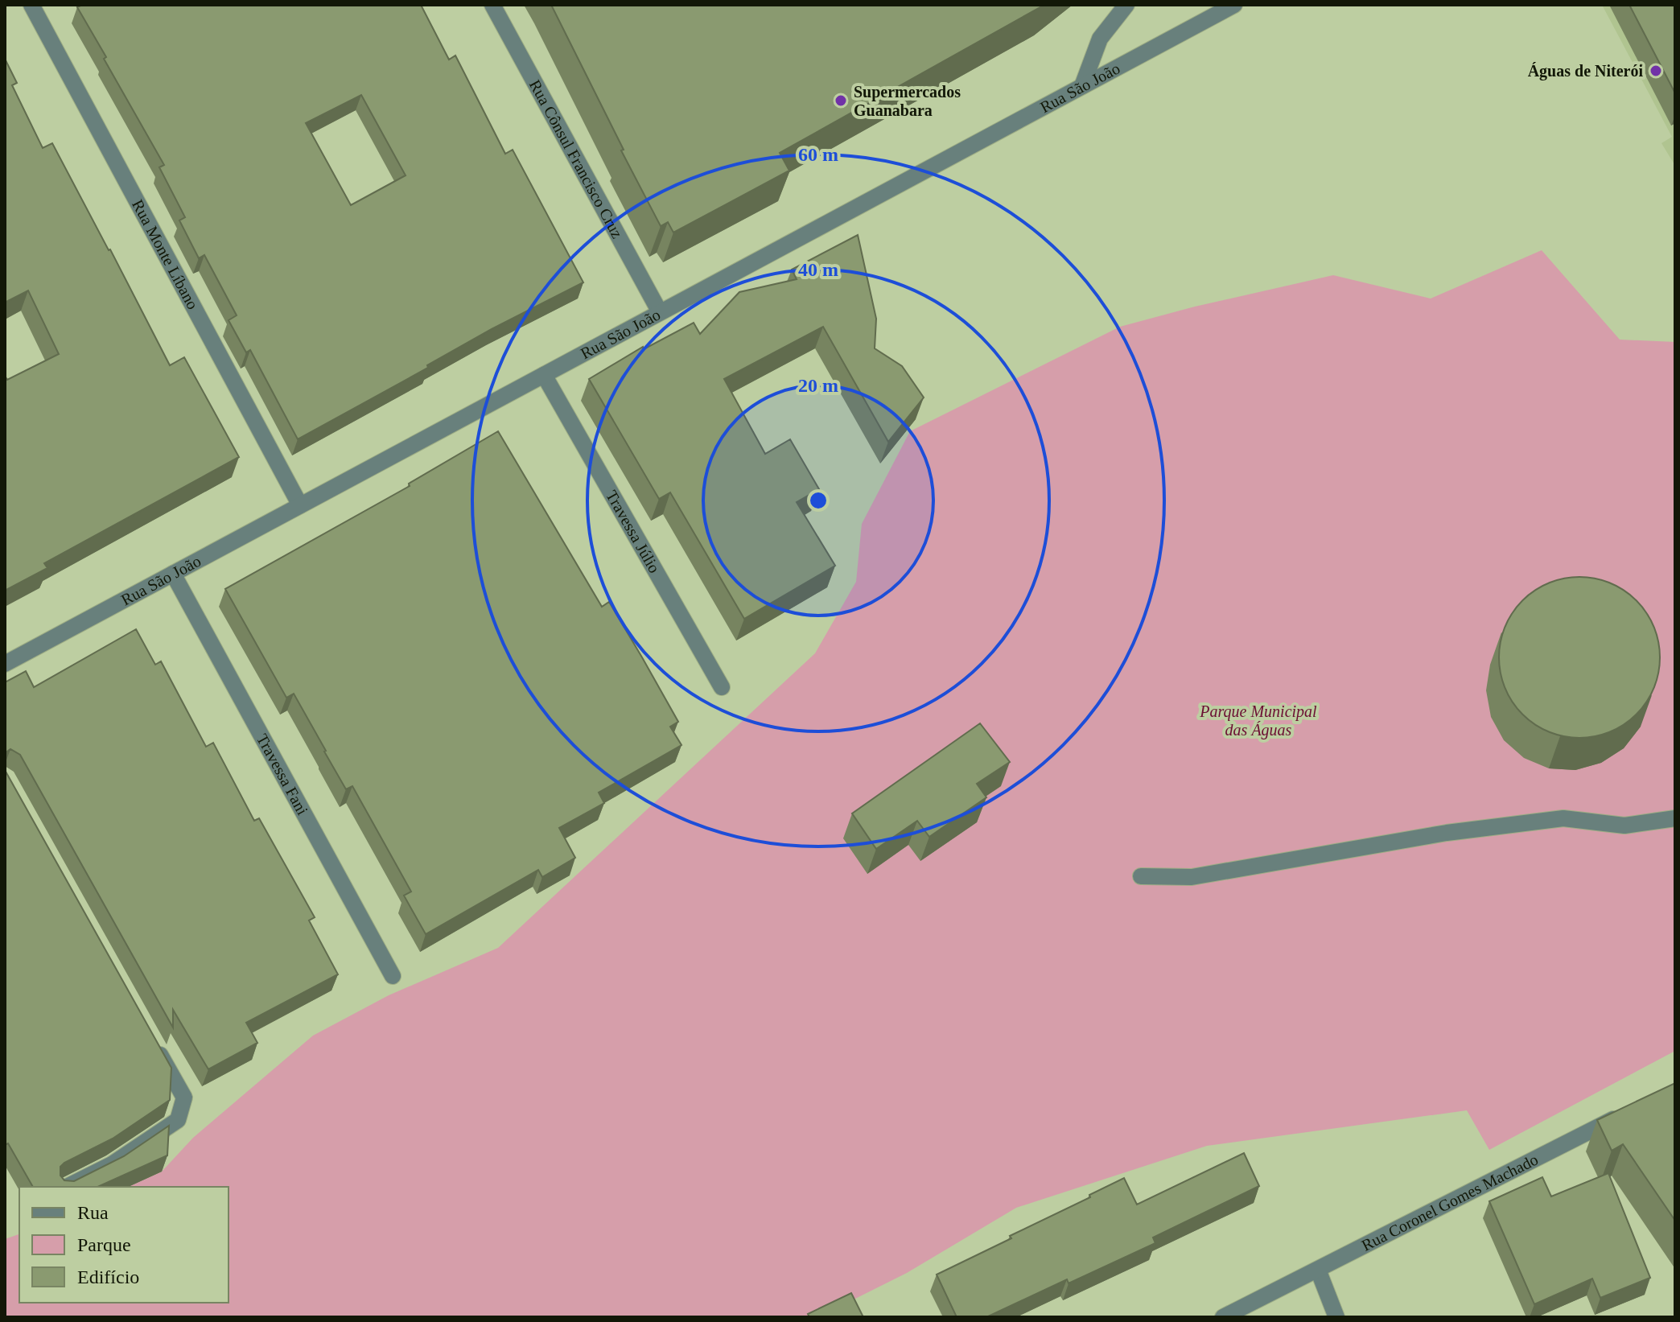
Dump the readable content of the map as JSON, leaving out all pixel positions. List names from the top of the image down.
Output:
{
  "streets": {
    "street": [
      "Rua São João",
      "Rua Cônsul Francisco Cruz",
      "Rua Monte Líbano",
      "Travessa Júlio",
      "Travessa Fani",
      "Rua Coronel Gomes Machado"
    ]
  },
  "crossings": [
    ["Rua São João", "Rua Cônsul Francisco Cruz"],
    ["Rua São João", "Rua Monte Líbano"],
    ["Rua São João", "Travessa Júlio"],
    ["Rua São João", "Travessa Fani"]
  ],
  "parks": ["Parque Municipal das Águas"],
  "places": ["Águas de Niterói", "Supermercados Guanabara"],
  "legend": ["Rua", "Parque", "Edifício"],
  "rings": ["60 m", "40 m", "20 m"]
}
